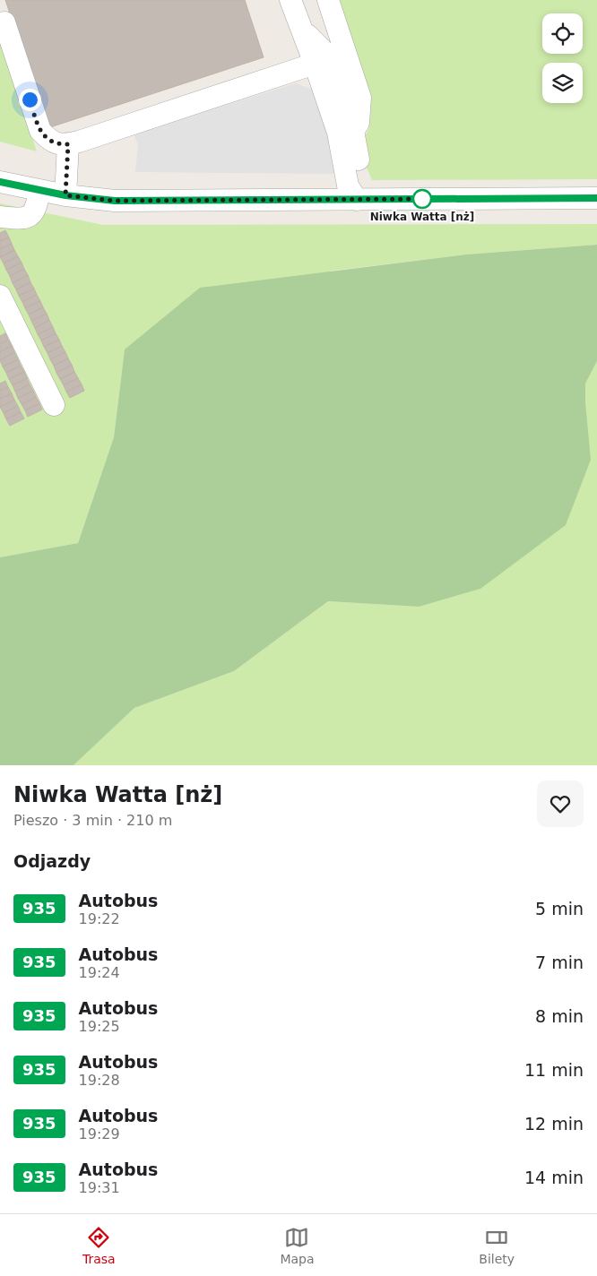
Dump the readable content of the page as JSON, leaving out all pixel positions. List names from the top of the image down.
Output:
{
  "places": ["Niwka Watta [nż]"],
  "lines": ["bus line 935"],
  "page": {
    "heading": [
      ["Niwka Watta [nż]", "Pieszo · 3 min · 210 m"],
      "Odjazdy"
    ],
    "list": [
      {
        "mark": "935",
        "name": "Autobus",
        "note": "19:22",
        "value": "5 min"
      },
      {
        "mark": "935",
        "name": "Autobus",
        "note": "19:24",
        "value": "7 min"
      },
      {
        "mark": "935",
        "name": "Autobus",
        "note": "19:25",
        "value": "8 min"
      },
      {
        "mark": "935",
        "name": "Autobus",
        "note": "19:28",
        "value": "11 min"
      },
      {
        "mark": "935",
        "name": "Autobus",
        "note": "19:29",
        "value": "12 min"
      },
      {
        "mark": "935",
        "name": "Autobus",
        "note": "19:31",
        "value": "14 min"
      }
    ],
    "tabs": ["Trasa", "Mapa", "Bilety"]
  }
}
